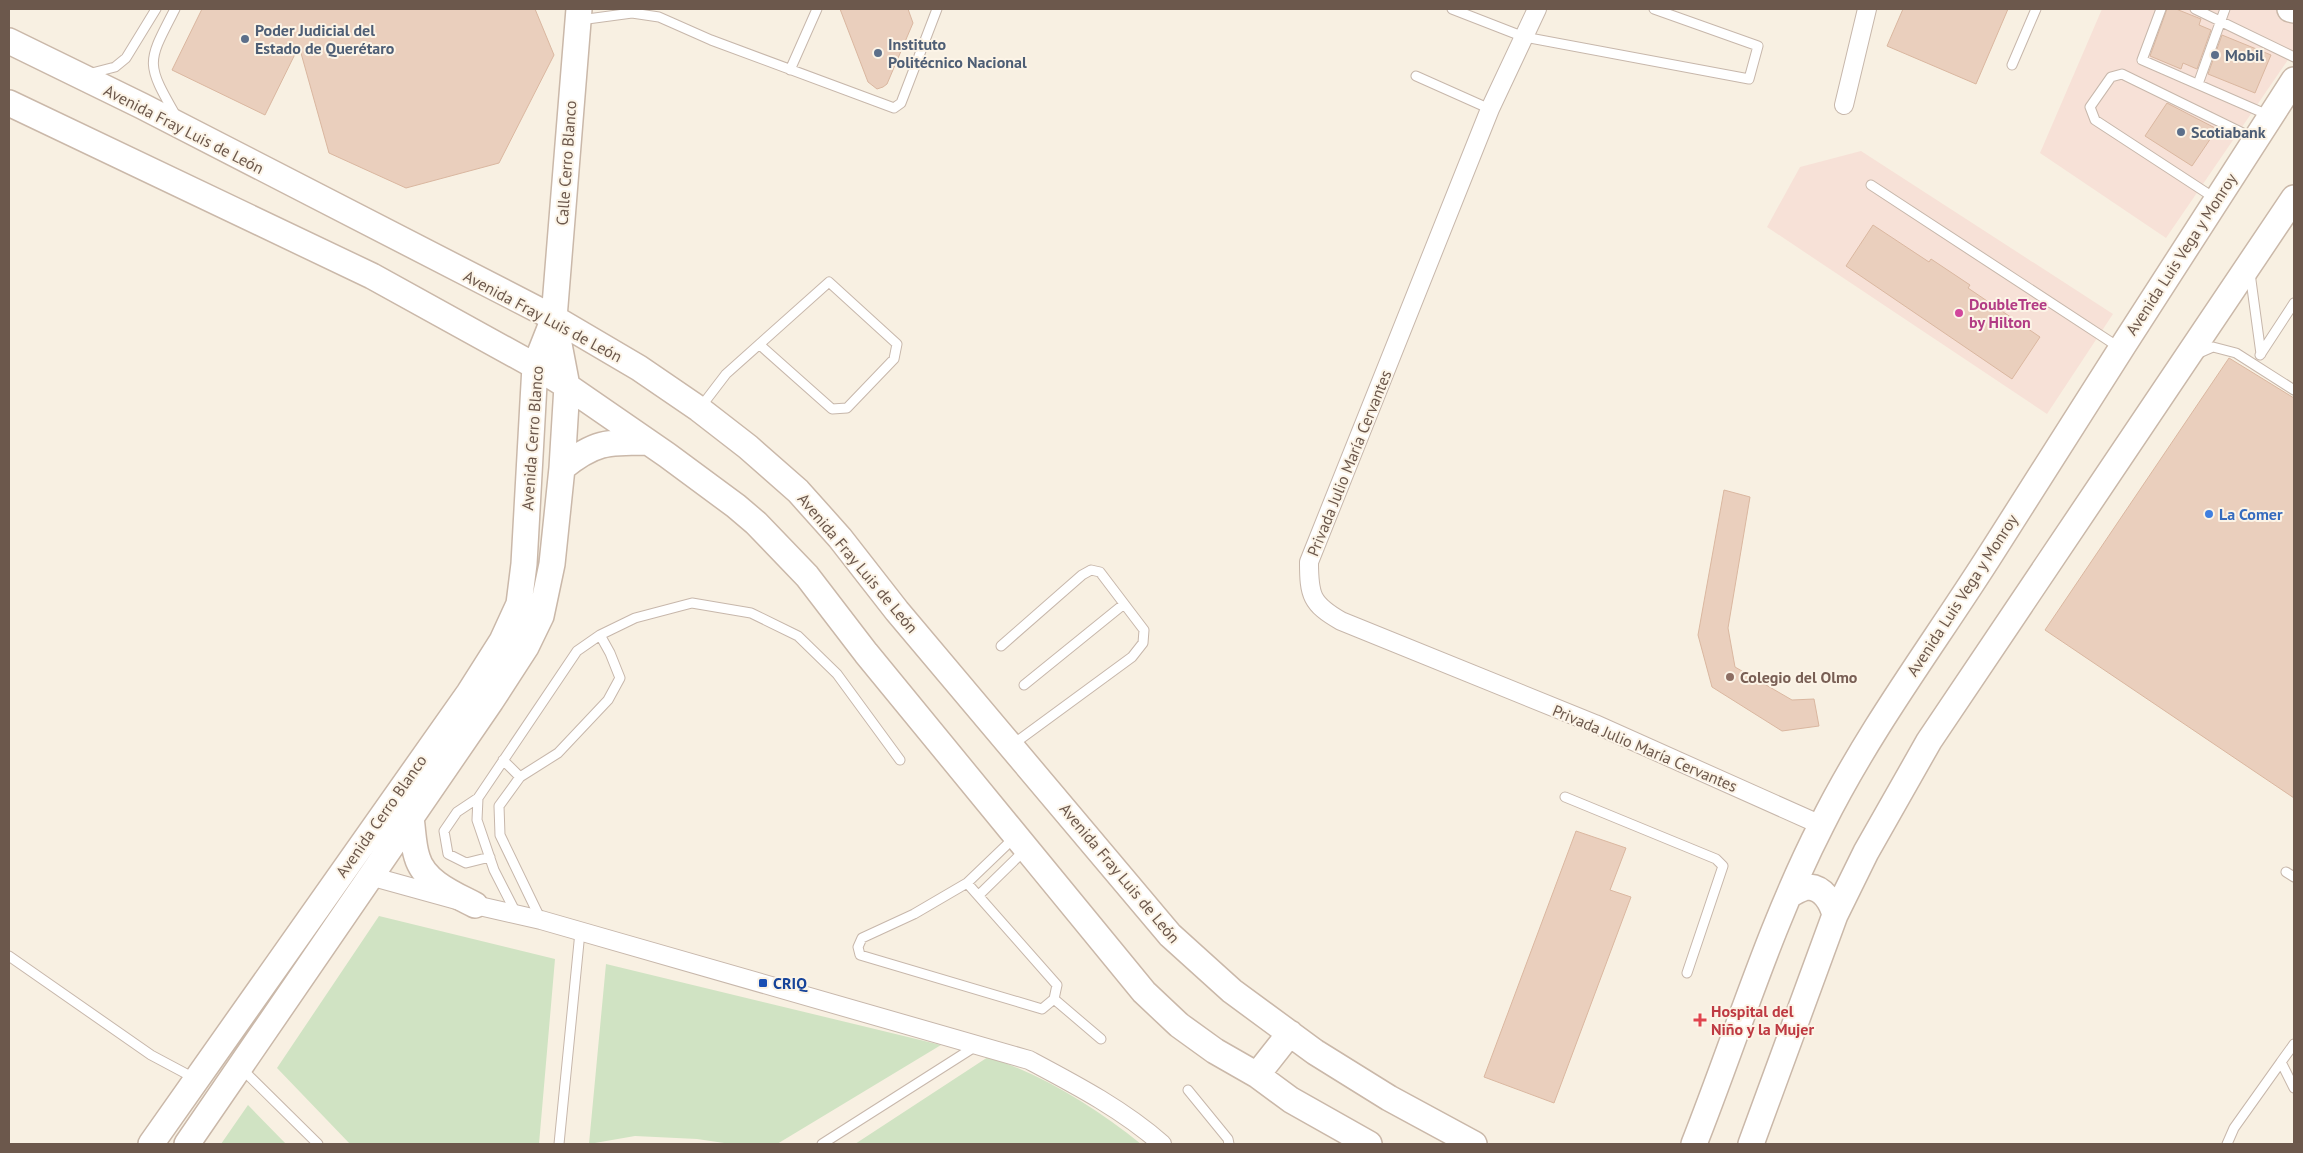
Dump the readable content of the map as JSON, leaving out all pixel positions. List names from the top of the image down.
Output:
{
  "streets": {
    "main road": [
      "Avenida Fray Luis de León",
      "Calle Cerro Blanco",
      "Avenida Luis Vega y Monroy",
      "Avenida Cerro Blanco"
    ],
    "street": ["Privada Julio María Cervantes"]
  },
  "crossings": [
    ["Avenida Fray Luis de León", "Calle Cerro Blanco"],
    ["Avenida Fray Luis de León", "Avenida Cerro Blanco"],
    ["Calle Cerro Blanco", "Avenida Cerro Blanco"],
    ["Avenida Luis Vega y Monroy", "Privada Julio María Cervantes"]
  ],
  "places": {
    "other": [
      "Poder Judicial del Estado de Querétaro",
      "Instituto Politécnico Nacional",
      "Mobil",
      "Scotiabank",
      "DoubleTree by Hilton",
      "La Comer",
      "Colegio del Olmo"
    ],
    "transit": ["CRIQ"],
    "health": ["Hospital del Niño y la Mujer"]
  }
}
